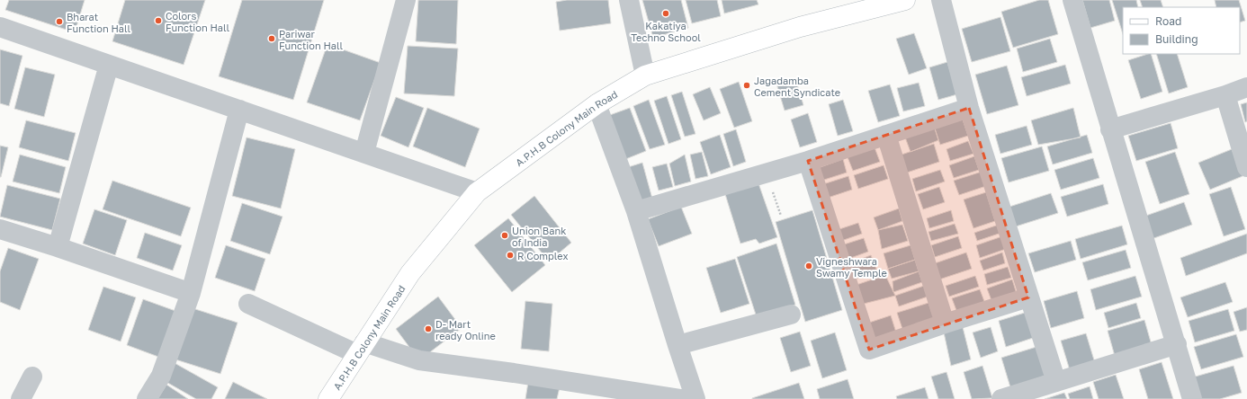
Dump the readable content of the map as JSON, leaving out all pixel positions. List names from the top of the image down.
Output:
{
  "streets": {
    "street": ["A.P.H.B Colony Main Road"]
  },
  "places": [
    "Kakatiya Techno School",
    "Colors Function Hall",
    "Bharat Function Hall",
    "Pariwar Function Hall",
    "Jagadamba Cement Syndicate",
    "Union Bank of India",
    "R Complex",
    "Vigneshwara Swamy Temple",
    "D- Mart ready Online"
  ],
  "legend": ["Road", "Building"]
}
